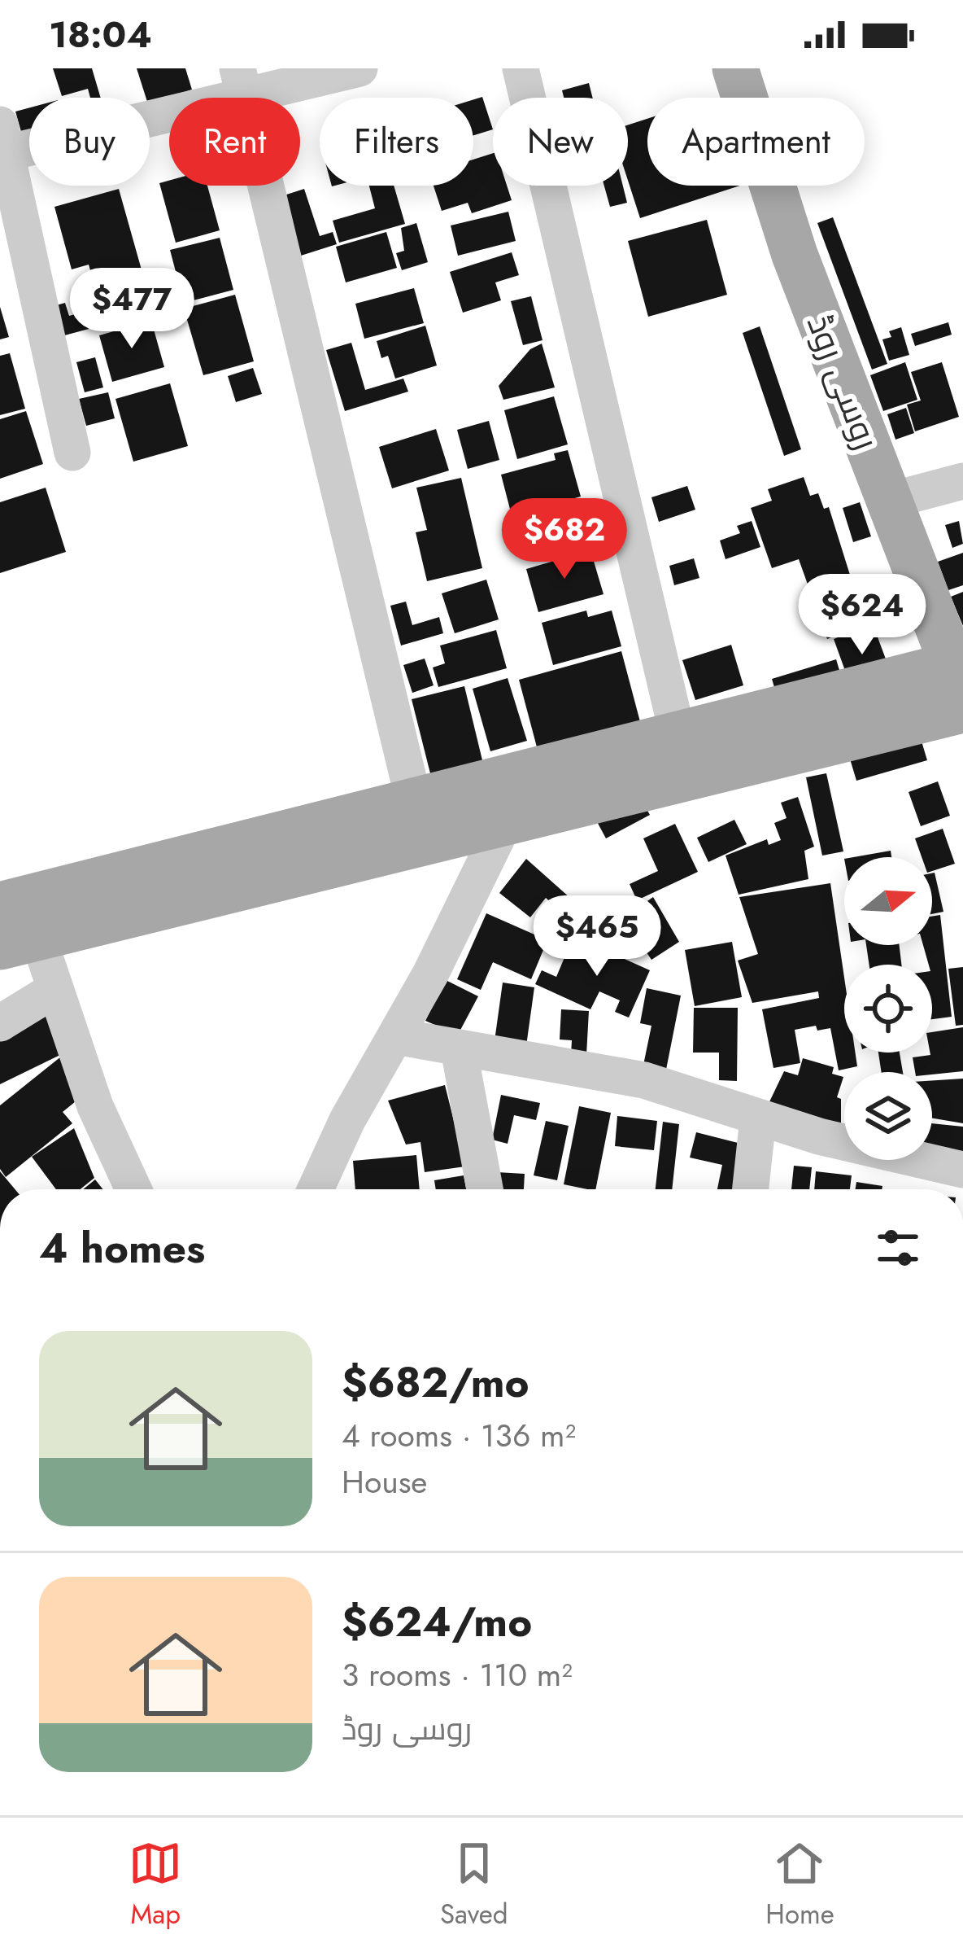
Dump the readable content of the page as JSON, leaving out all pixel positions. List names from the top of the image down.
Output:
{
  "streets": {
    "main road": ["روسی روڈ"]
  },
  "north": "right",
  "page": {
    "status": "18:04",
    "chip": [
      "Buy",
      "Rent",
      "Filters",
      "New",
      "Apartment"
    ],
    "price": [
      "$477",
      "$682",
      "$624",
      "$465"
    ],
    "heading": "4 homes",
    "list": [
      {
        "name": "$682/mo",
        "note": "4 rooms · 136 m² · House"
      },
      {
        "name": "$624/mo",
        "note": "3 rooms · 110 m² · روسی روڈ"
      }
    ],
    "tabs": ["Map", "Saved", "Home"]
  }
}
